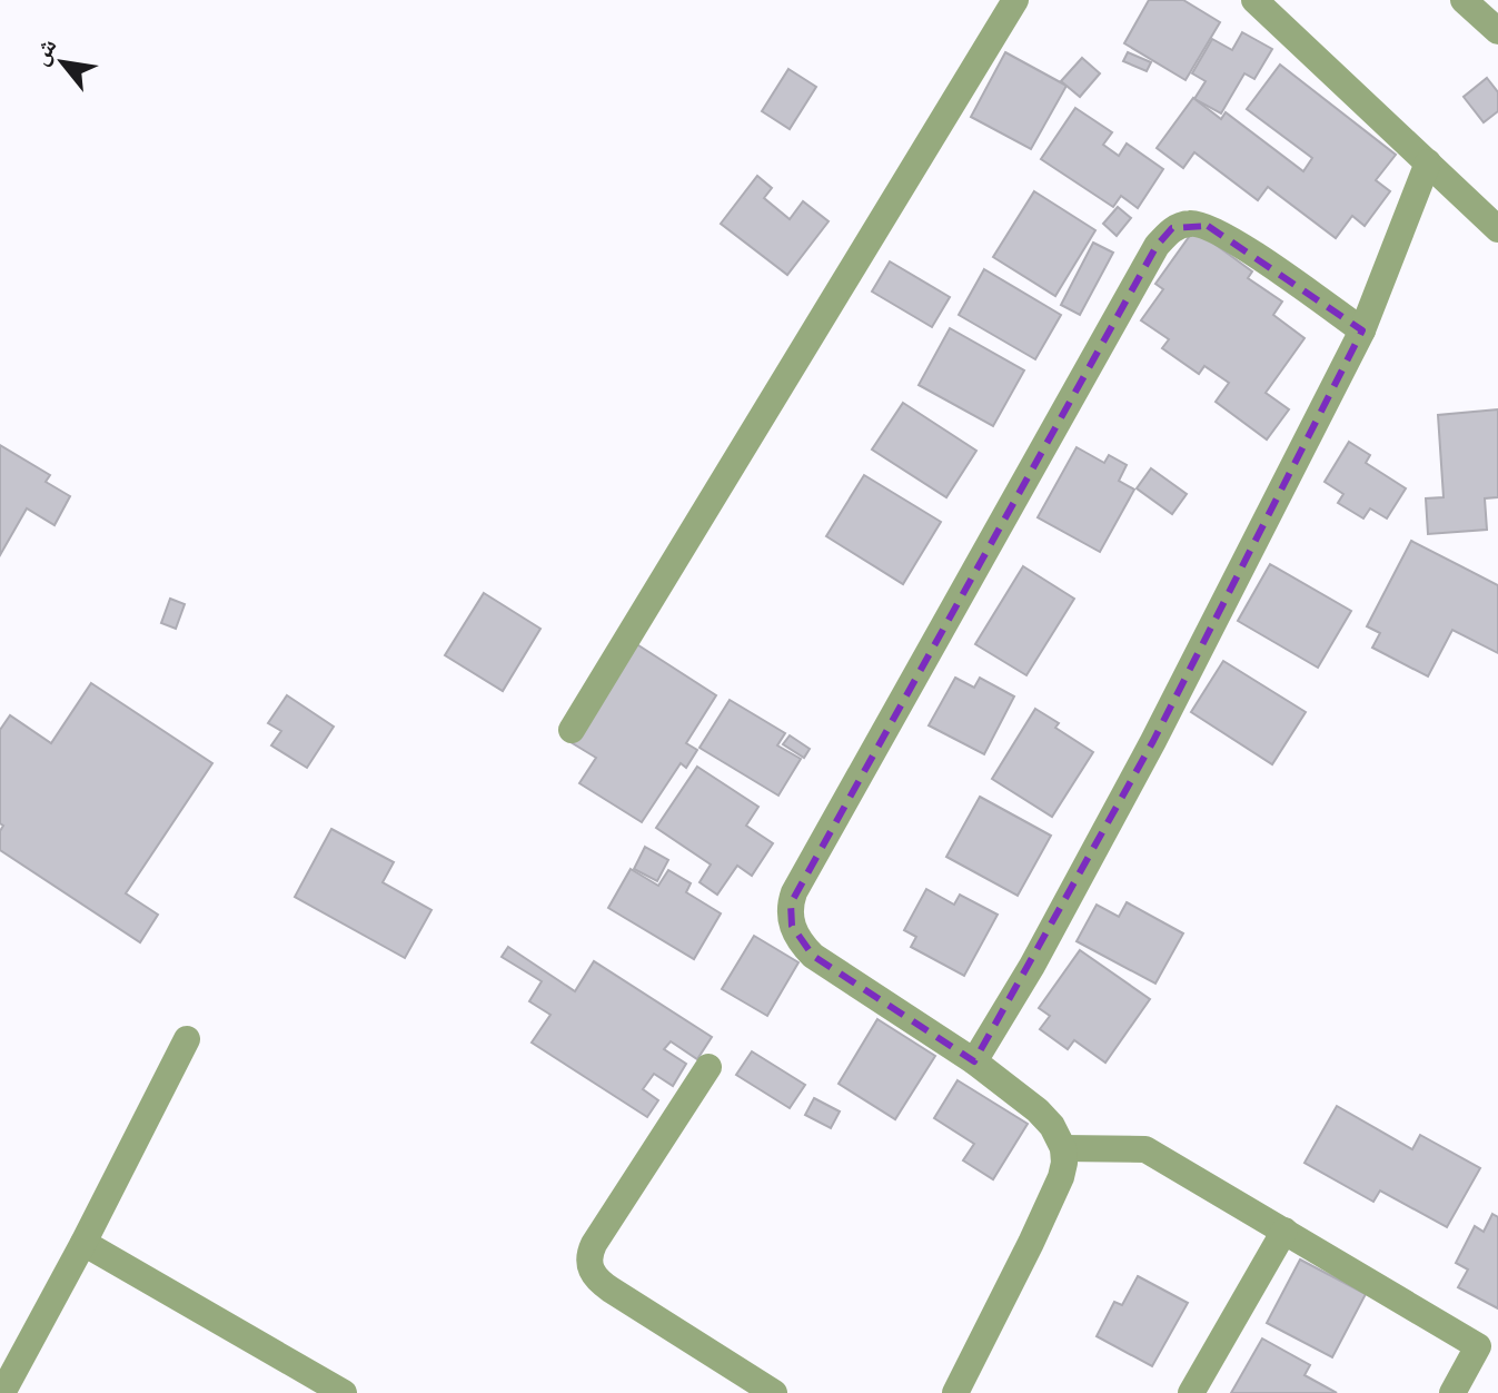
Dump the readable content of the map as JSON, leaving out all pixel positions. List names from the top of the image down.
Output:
{
  "north": "top left"
}
